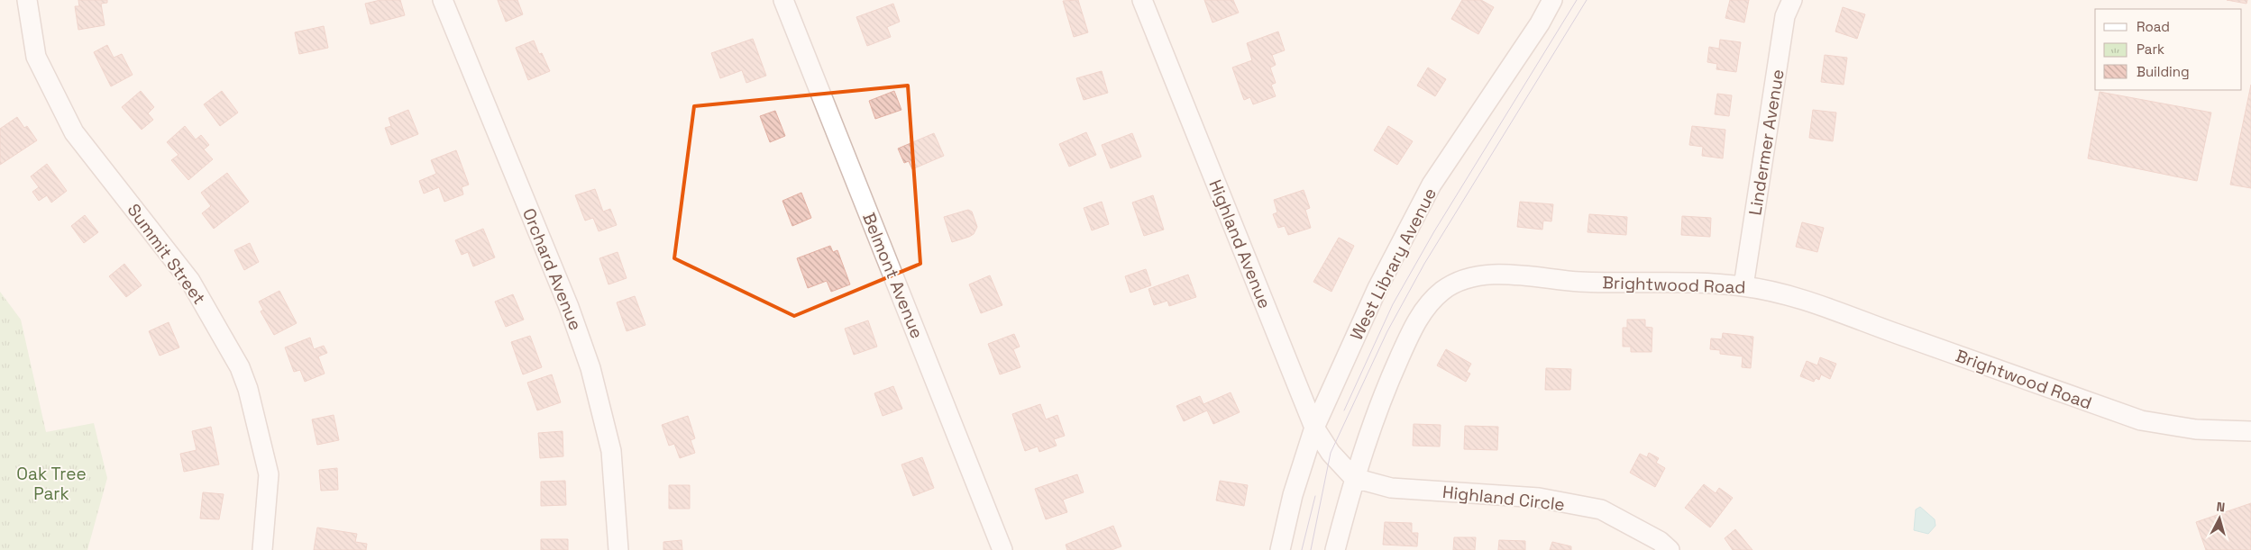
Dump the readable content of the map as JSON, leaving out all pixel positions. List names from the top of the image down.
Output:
{
  "streets": {
    "street": [
      "Lindermer Avenue",
      "Highland Avenue",
      "Summit Street",
      "West Library Avenue",
      "Orchard Avenue",
      "Belmont Avenue",
      "Brightwood Road",
      "Highland Circle"
    ]
  },
  "crossings": [
    ["Lindermer Avenue", "Brightwood Road"],
    ["Highland Avenue", "West Library Avenue"],
    ["Highland Avenue", "Brightwood Road"],
    ["Highland Avenue", "Highland Circle"],
    ["Brightwood Road", "Highland Circle"]
  ],
  "parks": ["Oak Tree Park"],
  "legend": ["Road", "Park", "Building"],
  "north": "top"
}
